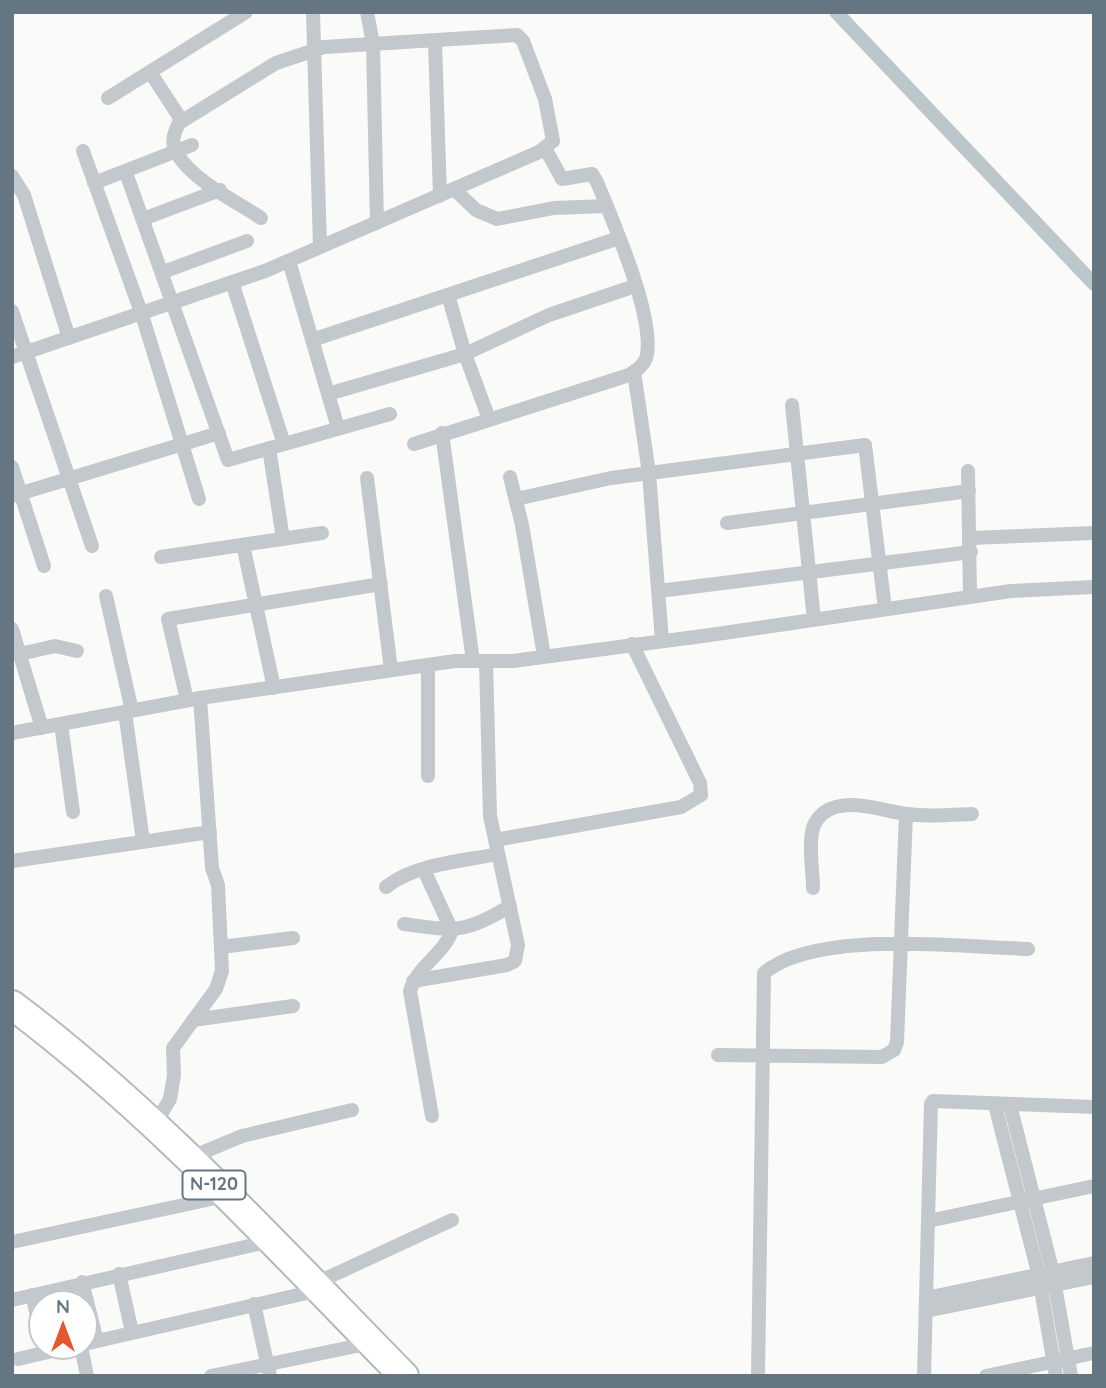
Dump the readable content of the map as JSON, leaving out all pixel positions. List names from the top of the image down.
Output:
{
  "streets": {
    "highway": ["N-120"]
  },
  "north": "top"
}
